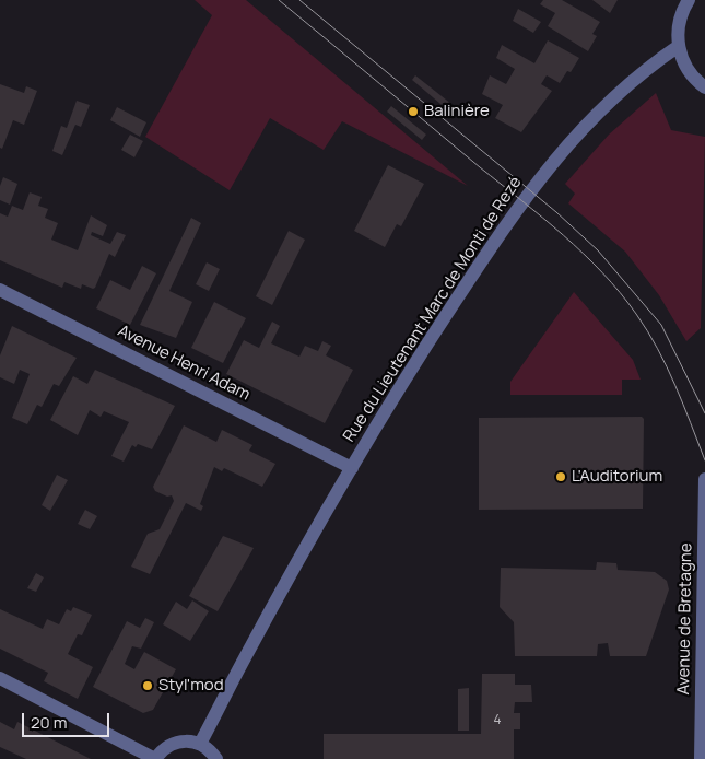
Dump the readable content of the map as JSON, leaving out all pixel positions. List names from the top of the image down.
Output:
{
  "streets": {
    "street": ["Rue du Lieutenant Marc de Monti de Rezé", "Avenue Henri Adam", "Avenue de Bretagne"]
  },
  "crossings": [
    ["Rue du Lieutenant Marc de Monti de Rezé", "Avenue Henri Adam"]
  ],
  "places": ["Balinière", "L'Auditorium", "Styl'mod"],
  "house_numbers": ["4"],
  "scale_bar": "20 m"
}
